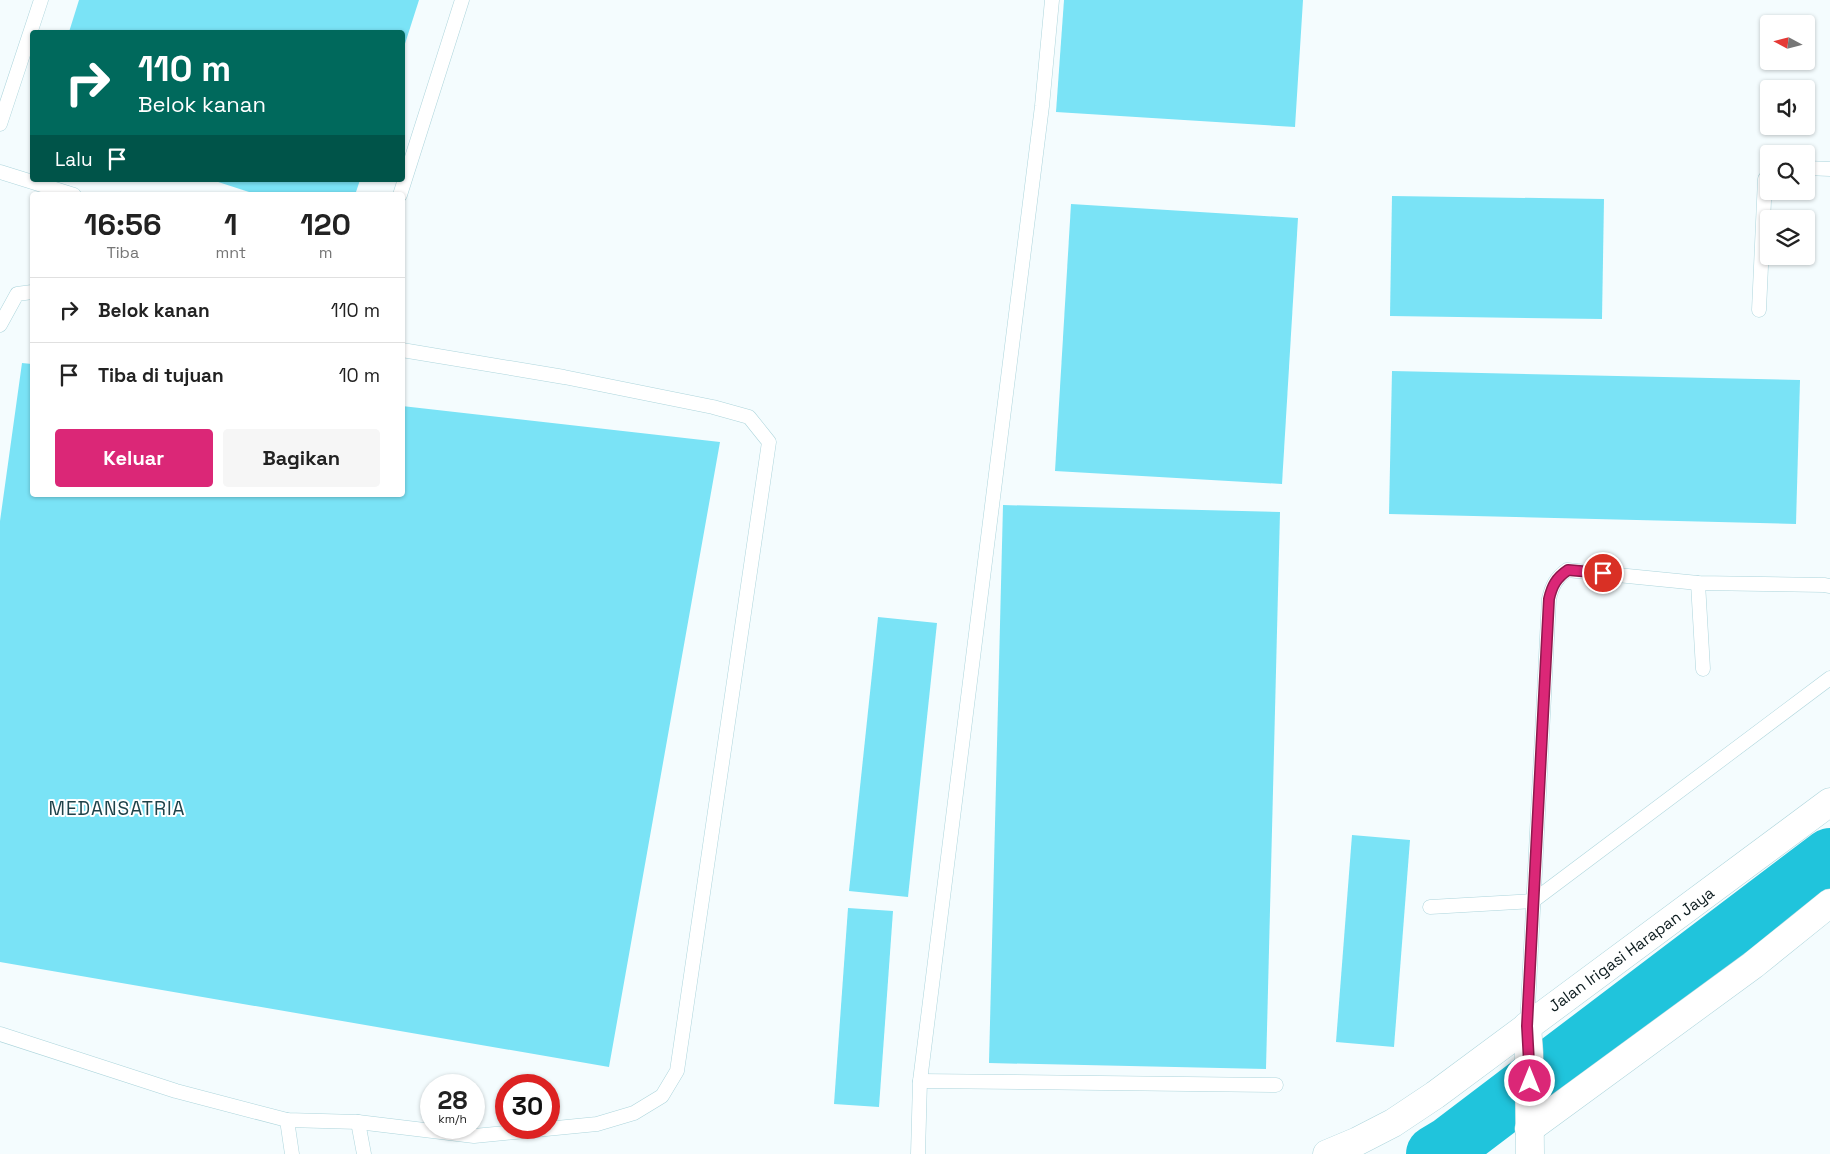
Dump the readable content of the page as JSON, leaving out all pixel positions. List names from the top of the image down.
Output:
{
  "streets": {
    "street": ["Jalan Irigasi Harapan Jaya"]
  },
  "districts": ["MEDANSATRIA"],
  "north": "left",
  "page": {
    "turn": ["110 m", "Belok kanan"],
    "then": "Lalu",
    "eta": [
      "16:56",
      "Tiba",
      "1",
      "mnt",
      "120",
      "m"
    ],
    "list": [
      {
        "name": "Belok kanan",
        "value": "110 m"
      },
      {
        "name": "Tiba di tujuan",
        "value": "10 m"
      }
    ],
    "buttons": ["Keluar", "Bagikan"],
    "speed": "28 km/h",
    "limit": "30"
  }
}
